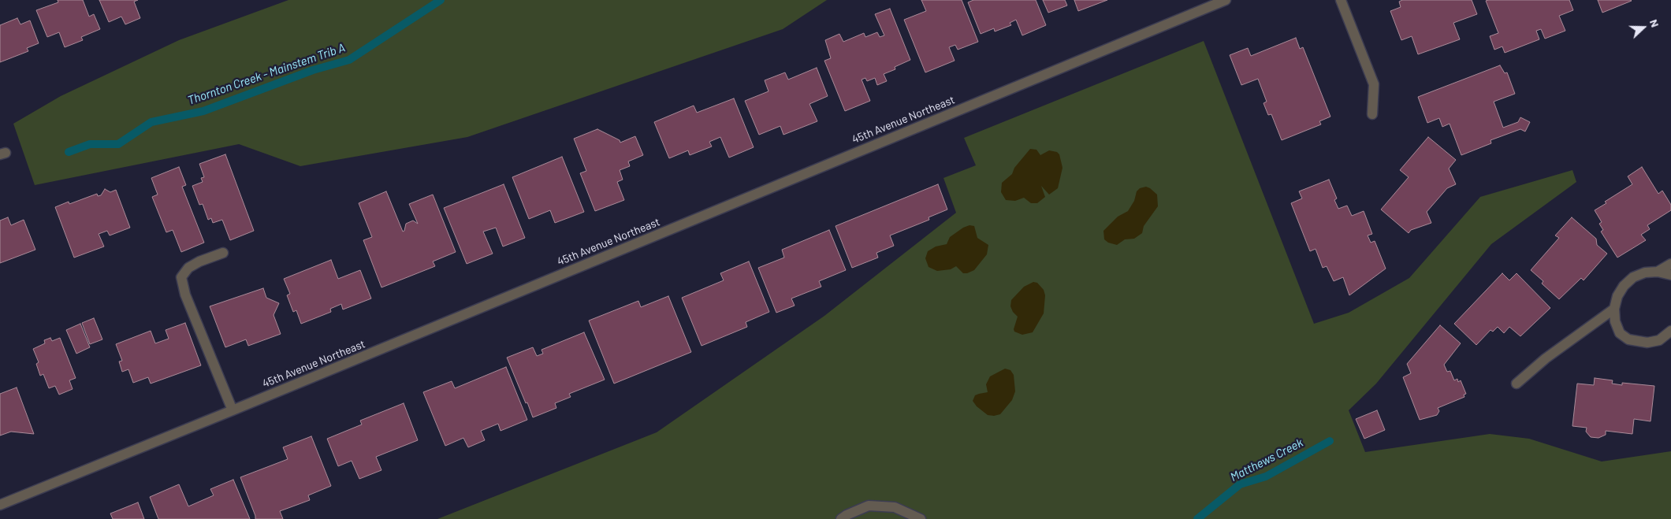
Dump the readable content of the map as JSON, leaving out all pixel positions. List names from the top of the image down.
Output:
{
  "streets": {
    "street": ["45th Avenue Northeast"]
  },
  "water": ["Thornton Creek - Mainstem Trib A", "Matthews Creek"],
  "north": "right"
}
